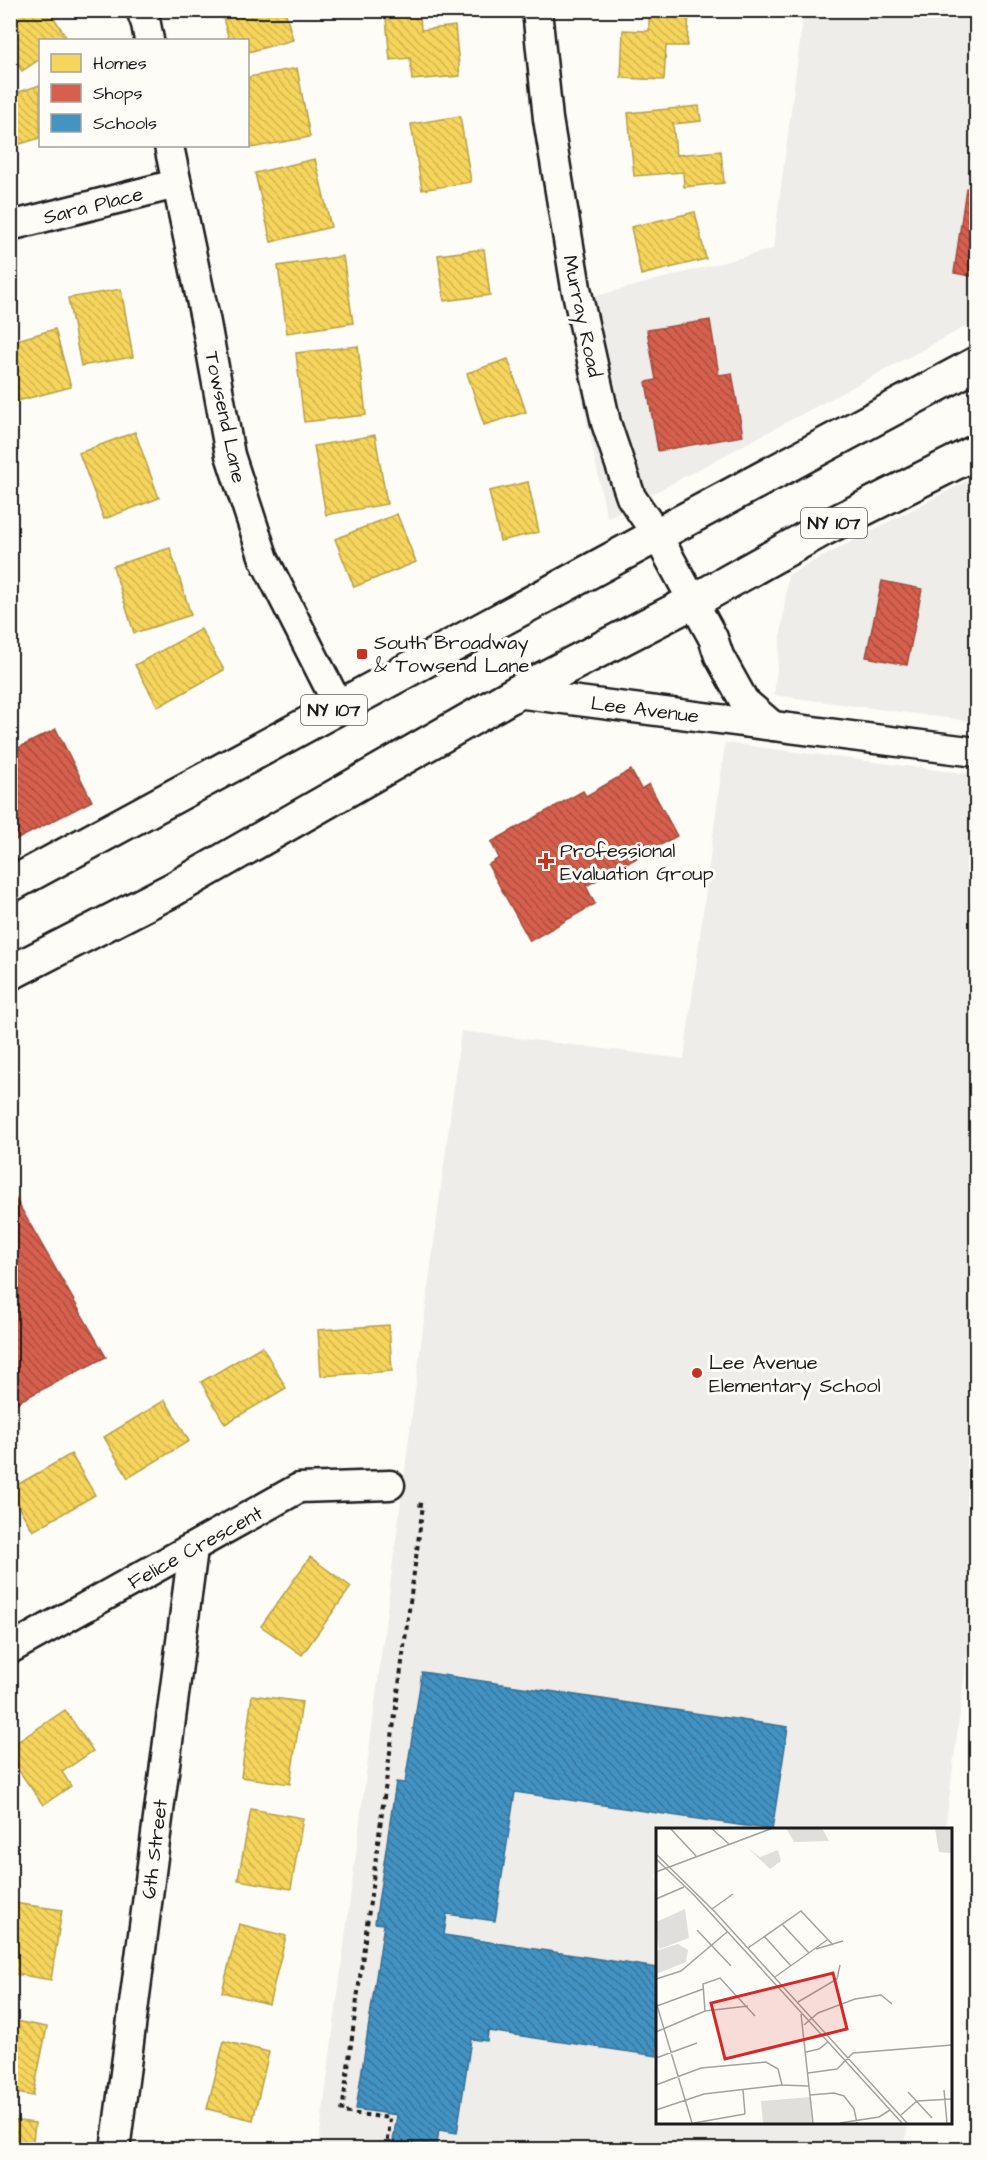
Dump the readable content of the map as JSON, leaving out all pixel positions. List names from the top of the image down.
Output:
{
  "streets": {
    "main road": ["NY 107"],
    "street": [
      "Sara Place",
      "Murray Road",
      "Towsend Lane",
      "Lee Avenue",
      "Felice Crescent",
      "6th Street"
    ]
  },
  "crossings": [
    ["Sara Place", "Towsend Lane"],
    ["Murray Road", "NY 107"],
    ["Towsend Lane", "NY 107"],
    ["NY 107", "Lee Avenue"],
    ["Felice Crescent", "6th Street"]
  ],
  "places": {
    "transit": ["South Broadway & Towsend Lane"],
    "health": ["Professional Evaluation Group"],
    "other": ["Lee Avenue Elementary School"]
  },
  "legend": ["Homes", "Shops", "Schools"]
}
